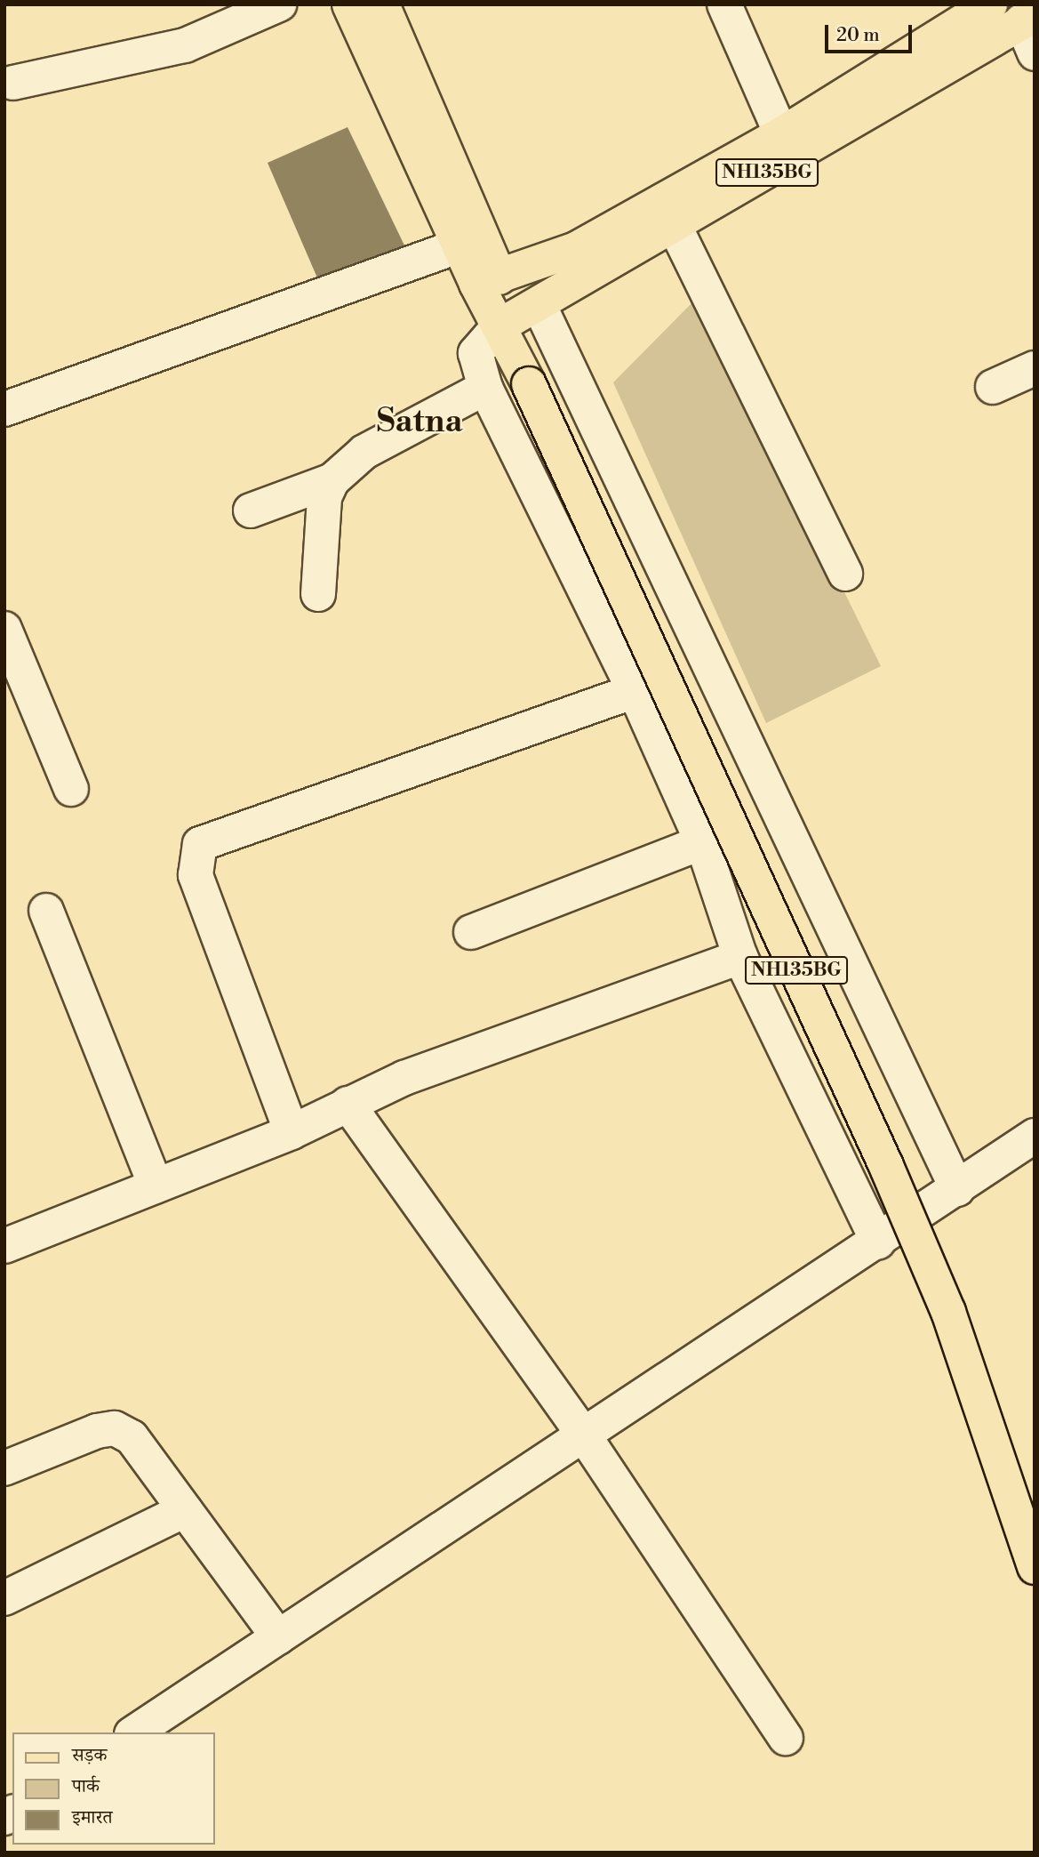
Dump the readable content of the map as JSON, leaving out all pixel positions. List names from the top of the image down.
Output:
{
  "streets": {
    "main road": ["NH135BG"]
  },
  "districts": ["Satna"],
  "legend": ["सड़क", "पार्क", "इमारत"],
  "scale_bar": "20 m"
}
